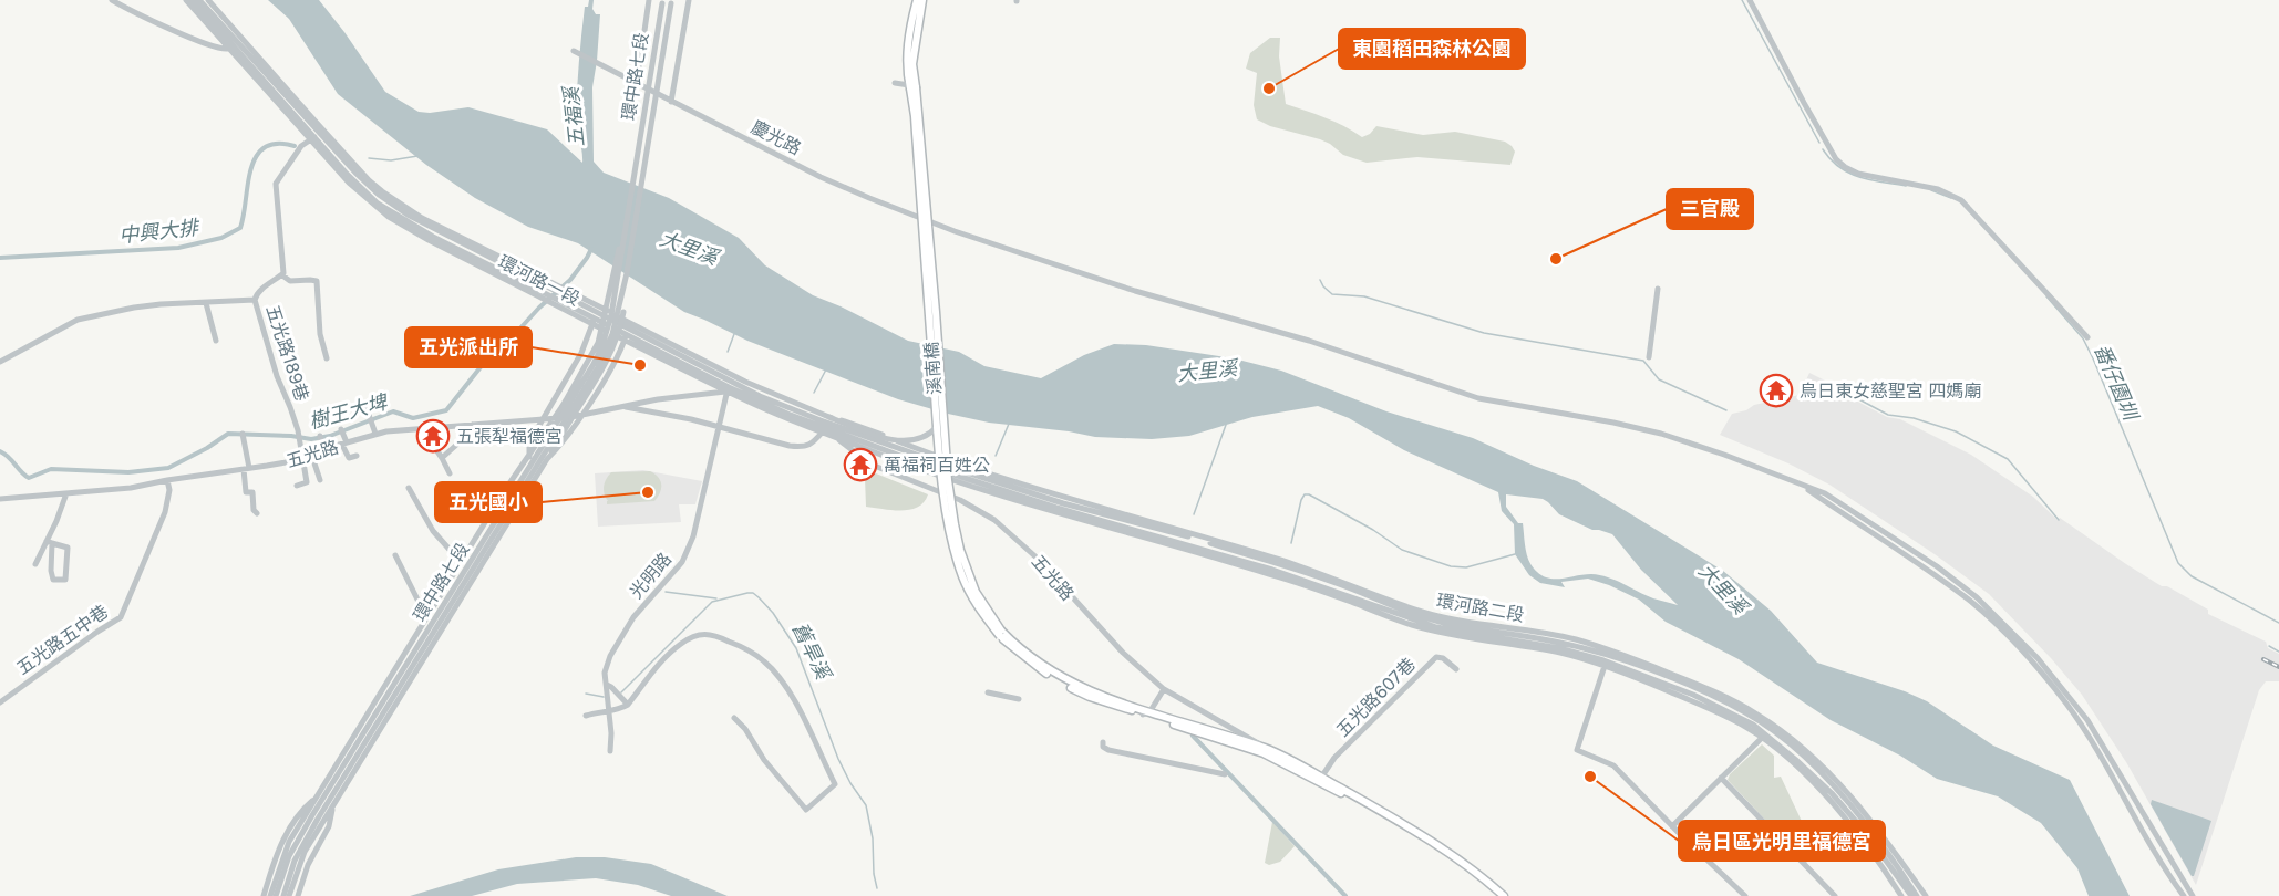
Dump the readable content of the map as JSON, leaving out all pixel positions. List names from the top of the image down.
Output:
{
  "streets": {
    "main road": ["溪南橋", "五光路"],
    "street": [
      "環中路七段",
      "慶光路",
      "環河路一段",
      "五光路189巷",
      "光明路",
      "環河路二段",
      "五光路五中巷",
      "五光路607巷"
    ]
  },
  "crossings": [
    ["環中路七段", "環河路一段"],
    ["環中路七段", "五光路"],
    ["環河路一段", "五光路189巷"],
    ["環河路一段", "五光路"],
    ["環河路一段", "光明路"],
    ["環河路一段", "環河路二段"],
    ["五光路189巷", "五光路"],
    ["溪南橋", "五光路"],
    ["五光路", "五光路五中巷"],
    ["五光路", "五光路607巷"]
  ],
  "water": [
    "五福溪",
    "中興大排",
    "大里溪",
    "番仔園圳",
    "樹王大埤",
    "舊旱溪"
  ],
  "places": {
    "other": [
      "東園稻田森林公園",
      "三官殿",
      "五光派出所",
      "五光國小",
      "烏日區光明里福德宮"
    ],
    "temple": ["烏日東女慈聖宮 四媽廟", "五張犁福德宮", "萬福祠百姓公"]
  }
}
